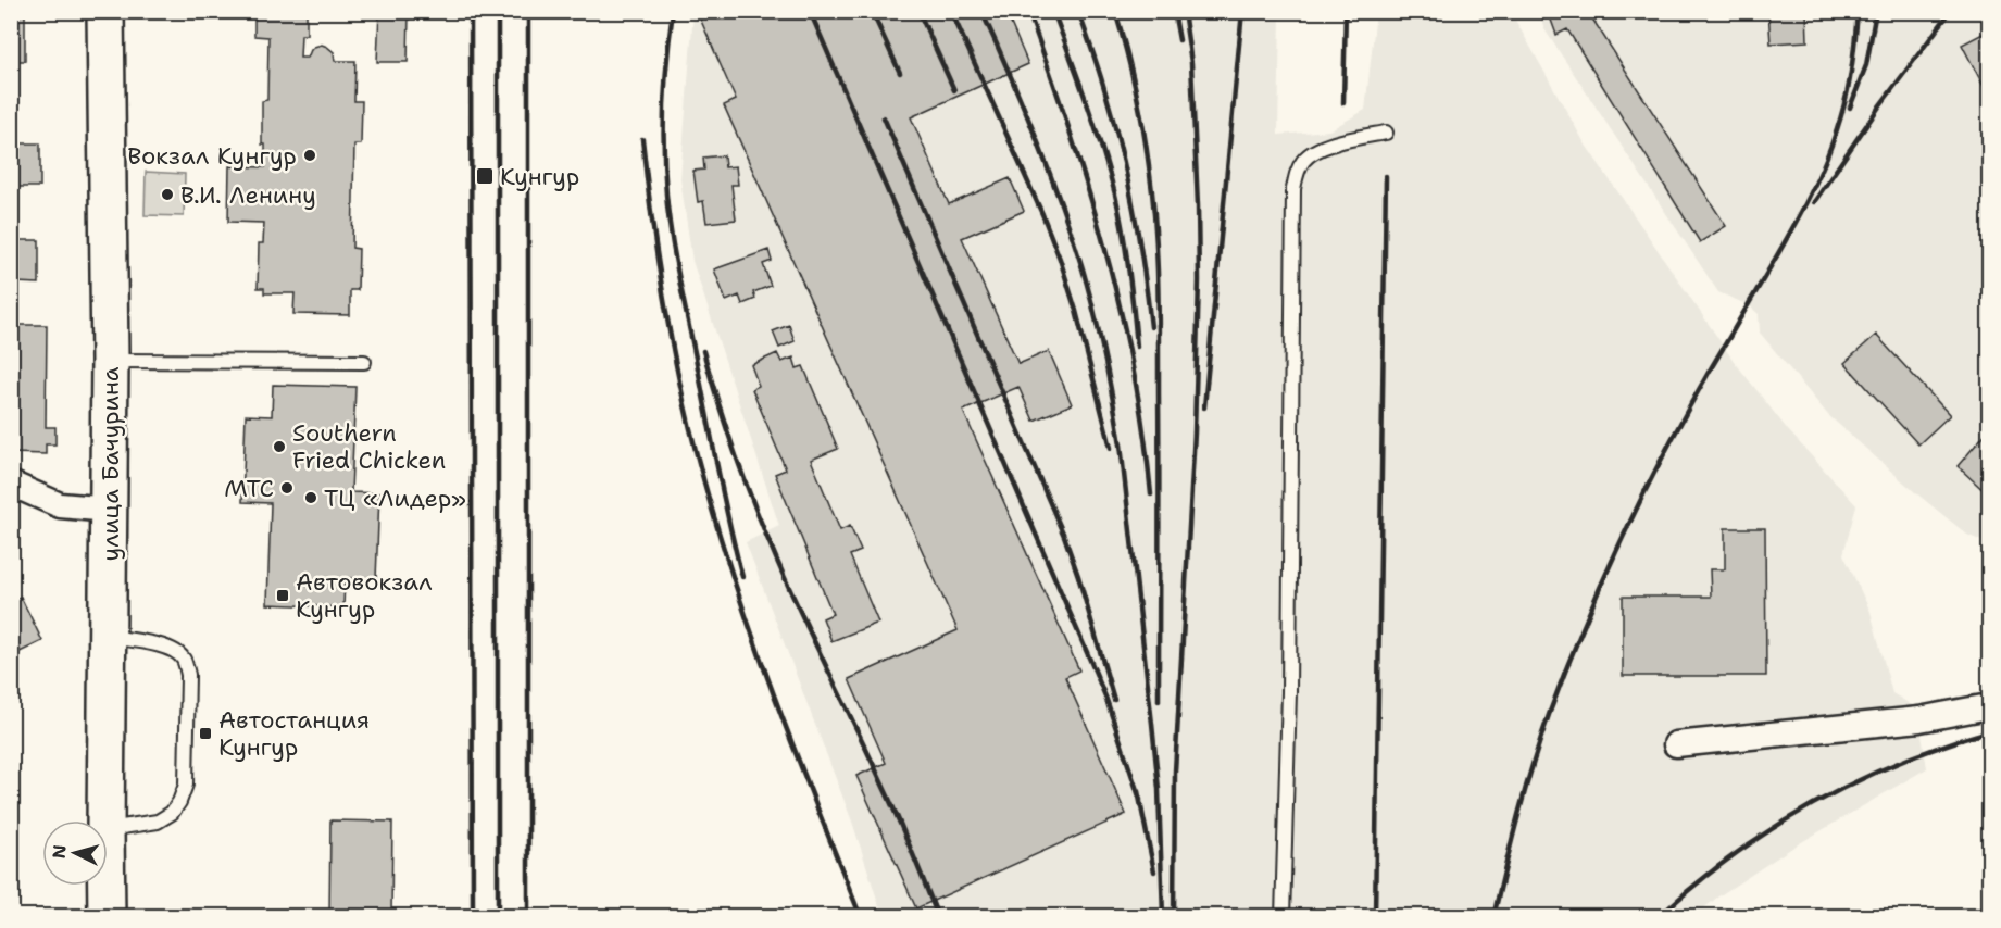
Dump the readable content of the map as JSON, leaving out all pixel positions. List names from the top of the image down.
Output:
{
  "streets": {
    "street": ["улица Бачурина"]
  },
  "places": {
    "other": [
      "Вокзал Кунгур",
      "В.И. Ленину",
      "Southern Fried Chicken",
      "МТС",
      "ТЦ «Лидер»"
    ],
    "transit": ["Кунгур", "Автовокзал Кунгур", "Автостанция Кунгур"]
  },
  "north": "left"
}
